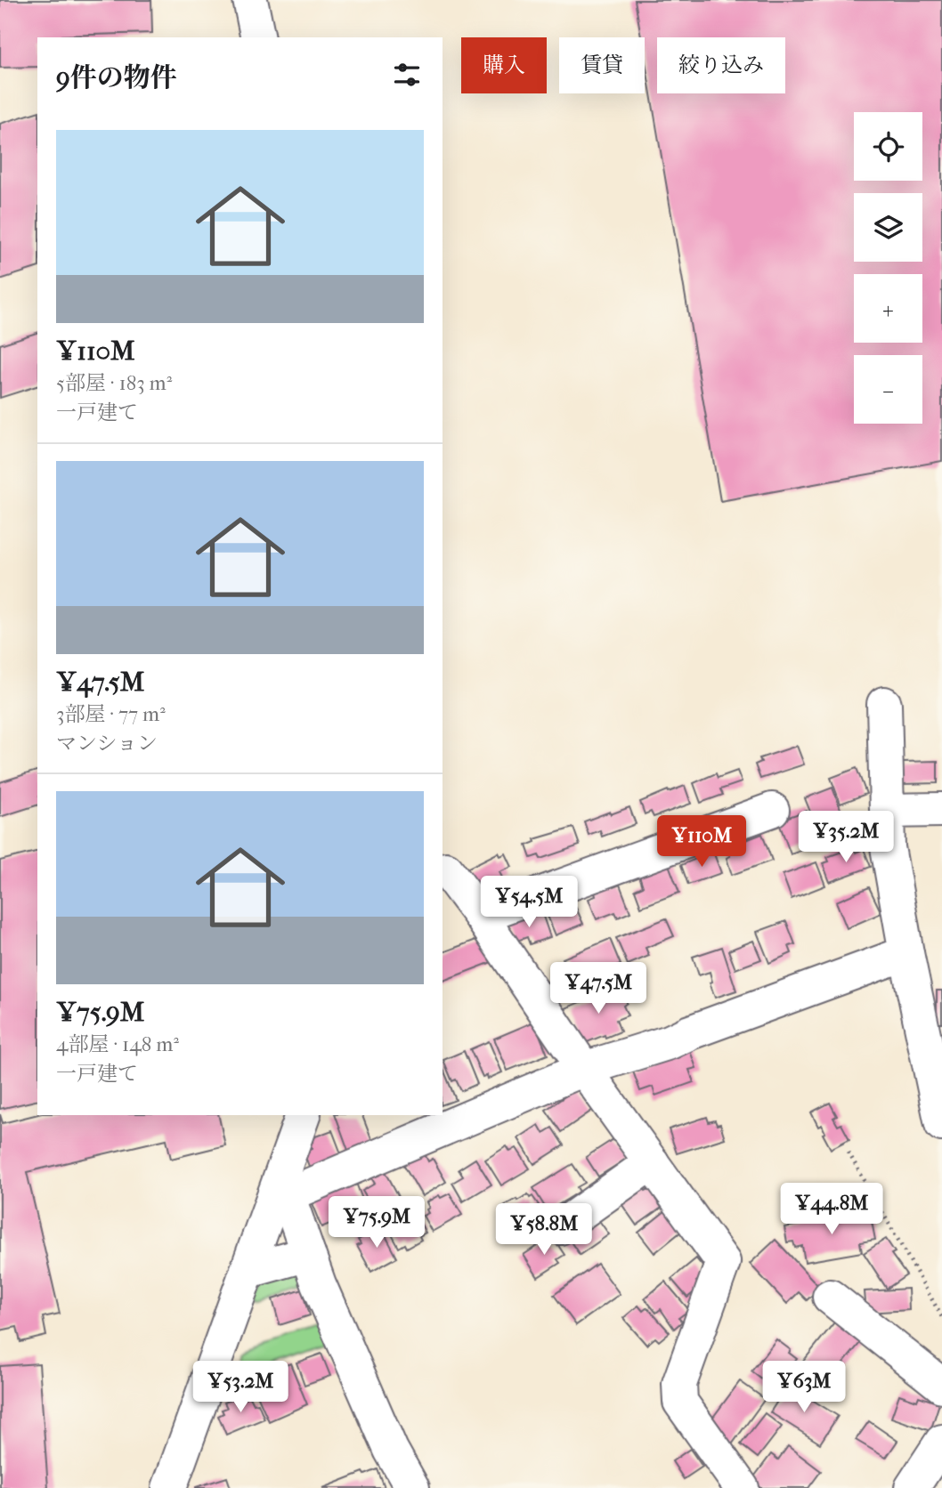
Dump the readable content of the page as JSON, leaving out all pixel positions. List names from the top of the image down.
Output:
{
  "page": {
    "chip": ["購入", "賃貸", "絞り込み"],
    "heading": "9件の物件",
    "map_buttons": ["+", "−"],
    "list": [
      {
        "name": "¥110M",
        "note": "5部屋 · 183 m² · 一戸建て"
      },
      {
        "name": "¥47.5M",
        "note": "3部屋 · 77 m² · マンション"
      },
      {
        "name": "¥75.9M",
        "note": "4部屋 · 148 m² · 一戸建て"
      }
    ],
    "price": [
      "¥35.2M",
      "¥110M",
      "¥54.5M",
      "¥47.5M",
      "¥44.8M",
      "¥75.9M",
      "¥58.8M",
      "¥53.2M",
      "¥63M"
    ]
  }
}
